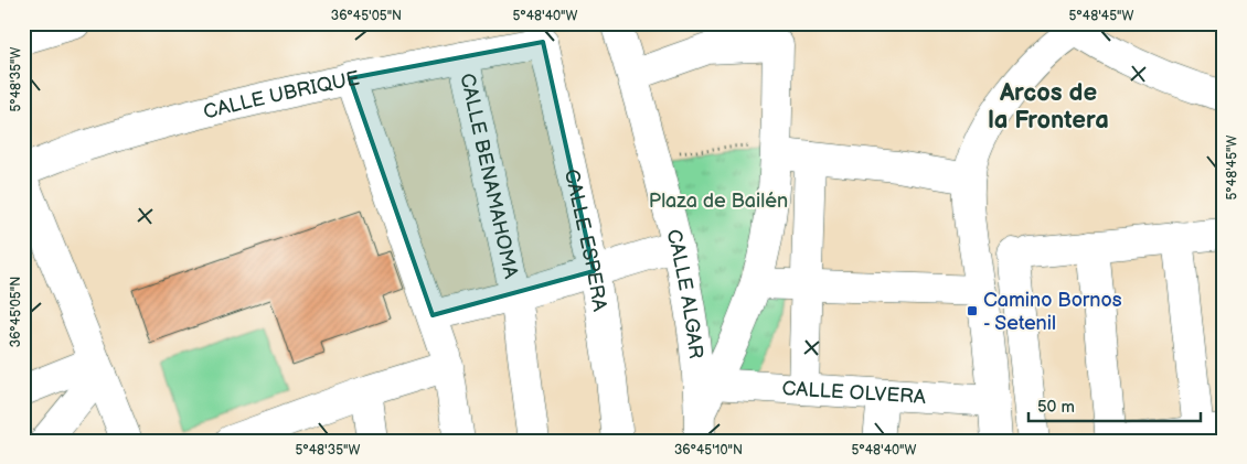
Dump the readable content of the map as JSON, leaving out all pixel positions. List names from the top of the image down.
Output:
{
  "streets": {
    "street": [
      "CALLE UBRIQUE",
      "CALLE BENAMAHOMA",
      "CALLE ESPERA",
      "CALLE ALGAR",
      "CALLE OLVERA"
    ]
  },
  "crossings": [
    ["CALLE UBRIQUE", "CALLE BENAMAHOMA"],
    ["CALLE UBRIQUE", "CALLE ESPERA"]
  ],
  "districts": ["Arcos de la Frontera"],
  "parks": ["Plaza de Bailén"],
  "places": {
    "transit": ["Camino Bornos - Setenil"]
  },
  "scale_bar": "50 m",
  "coordinates": [
    "36°45'05\"N",
    "5°48'40\"W",
    "5°48'45\"W",
    "5°48'35\"W",
    "36°45'10\"N"
  ]
}
